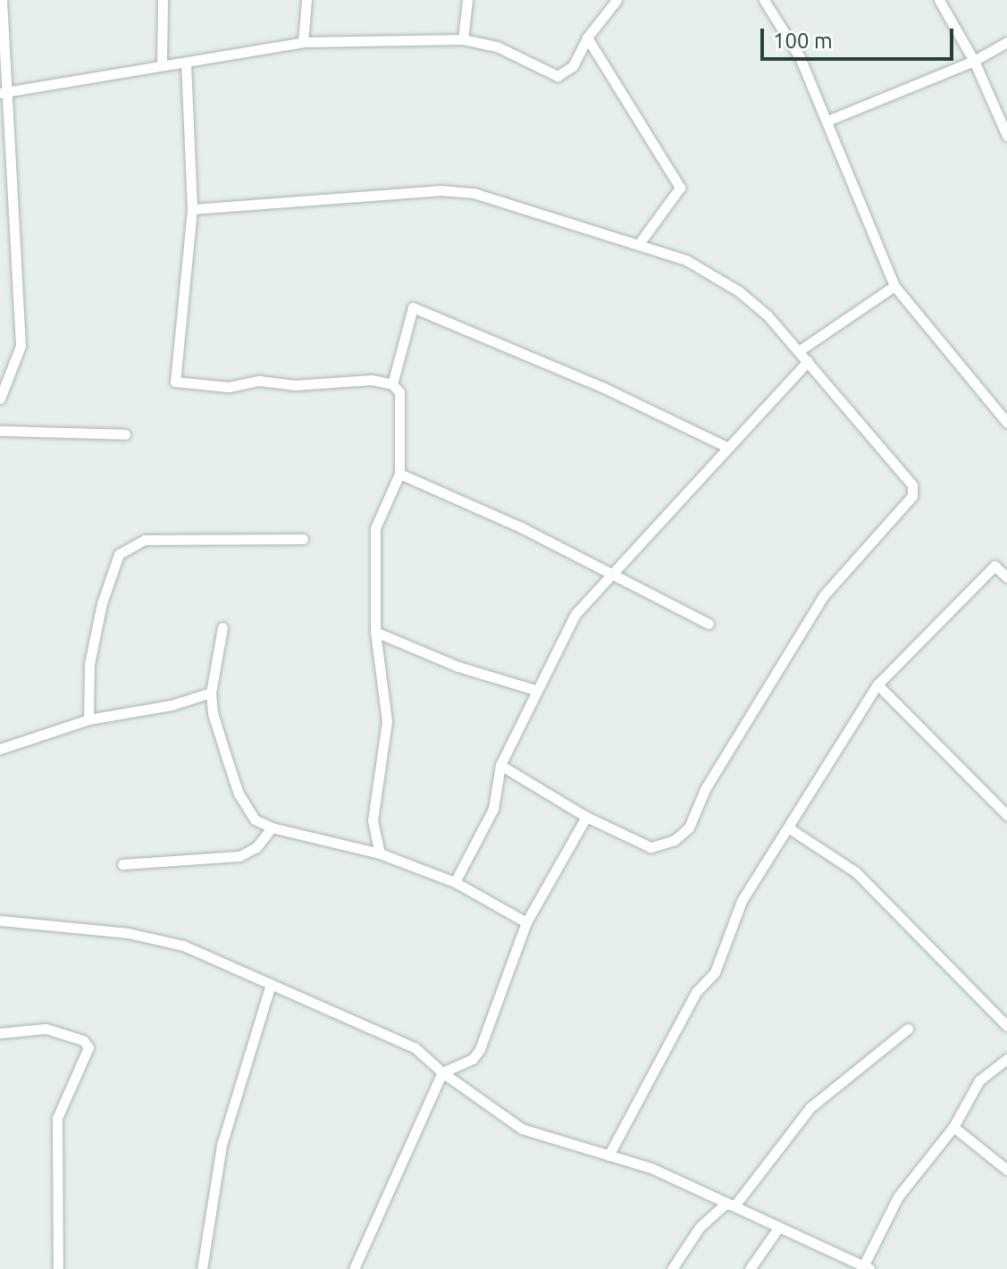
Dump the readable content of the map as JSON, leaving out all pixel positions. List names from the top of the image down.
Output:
{
  "scale_bar": "100 m"
}
